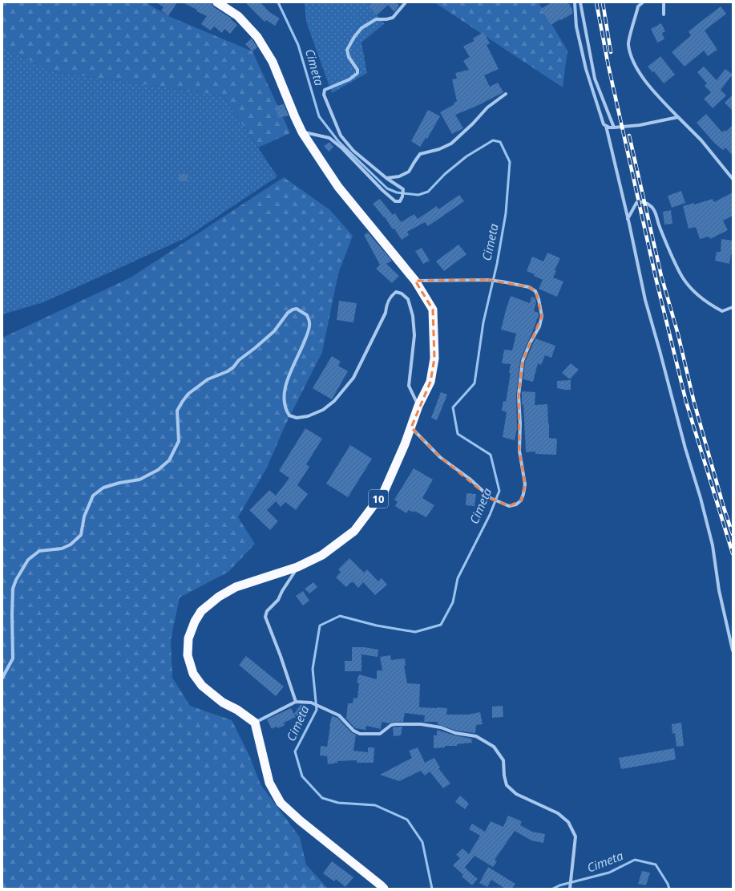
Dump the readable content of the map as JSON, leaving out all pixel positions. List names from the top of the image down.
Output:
{
  "streets": {
    "highway": ["10"]
  },
  "water": ["Cimeta"]
}
